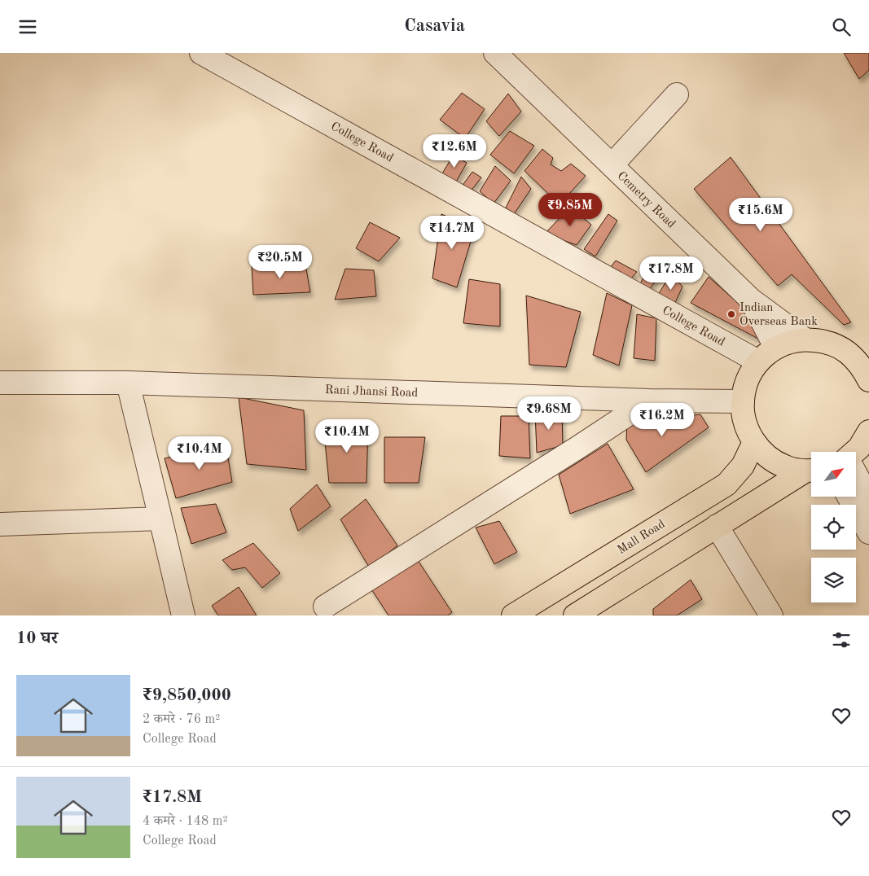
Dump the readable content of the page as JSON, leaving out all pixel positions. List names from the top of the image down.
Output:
{
  "streets": {
    "main road": ["Mall Road"],
    "street": ["College Road", "Cemetry Road", "Rani Jhansi Road"]
  },
  "places": ["Indian Overseas Bank"],
  "north": "top right",
  "page": {
    "header": "Casavia",
    "price": [
      "₹12.6M",
      "₹9.85M",
      "₹15.6M",
      "₹14.7M",
      "₹20.5M",
      "₹17.8M",
      "₹9.68M",
      "₹16.2M",
      "₹10.4M",
      "₹10.4M"
    ],
    "heading": "10 घर",
    "list": [
      {
        "name": "₹9,850,000",
        "note": "2 कमरे · 76 m² · College Road"
      },
      {
        "name": "₹17.8M",
        "note": "4 कमरे · 148 m² · College Road"
      }
    ]
  }
}
